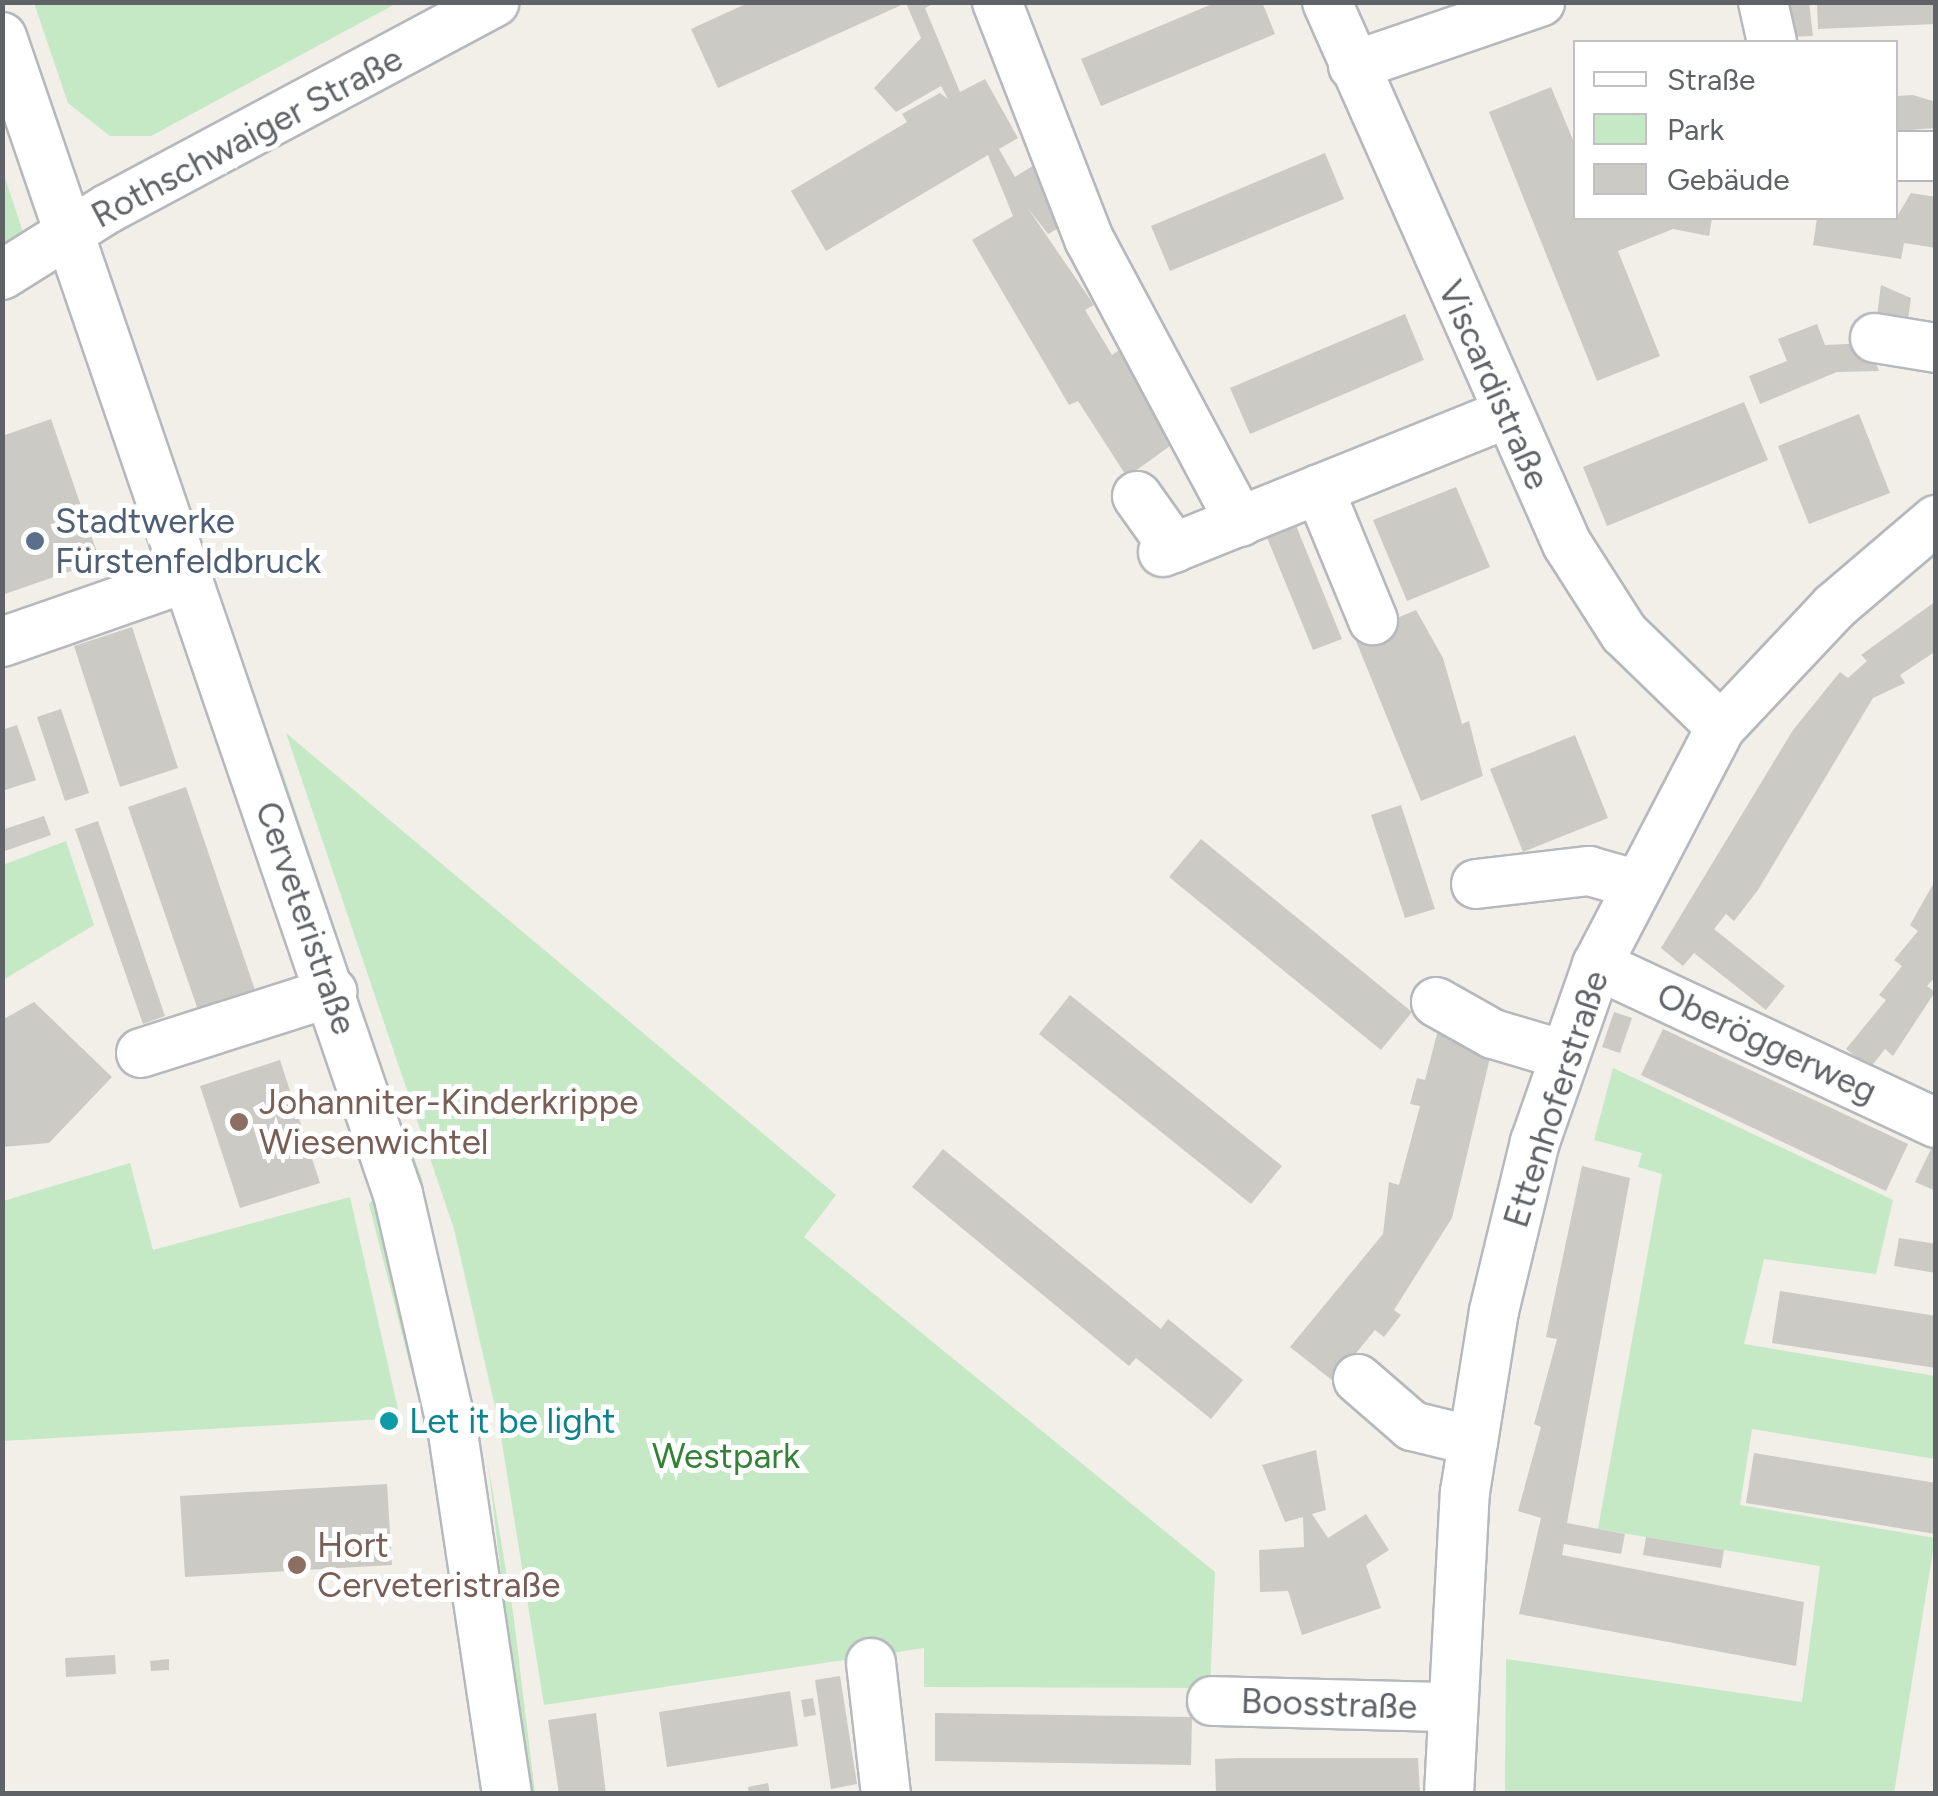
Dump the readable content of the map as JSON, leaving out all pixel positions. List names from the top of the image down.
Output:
{
  "streets": {
    "street": [
      "Rothschwaiger Straße",
      "Viscardistraße",
      "Cerveteristraße",
      "Oberöggerweg",
      "Ettenhoferstraße",
      "Boosstraße"
    ]
  },
  "crossings": [
    ["Rothschwaiger Straße", "Cerveteristraße"],
    ["Viscardistraße", "Ettenhoferstraße"],
    ["Oberöggerweg", "Ettenhoferstraße"],
    ["Ettenhoferstraße", "Boosstraße"]
  ],
  "parks": ["Westpark"],
  "places": [
    "Stadtwerke Fürstenfeldbruck",
    "Johanniter-Kinderkrippe Wiesenwichtel",
    "Let it be light",
    "Hort Cerveteristraße"
  ],
  "legend": ["Straße", "Park", "Gebäude"]
}
